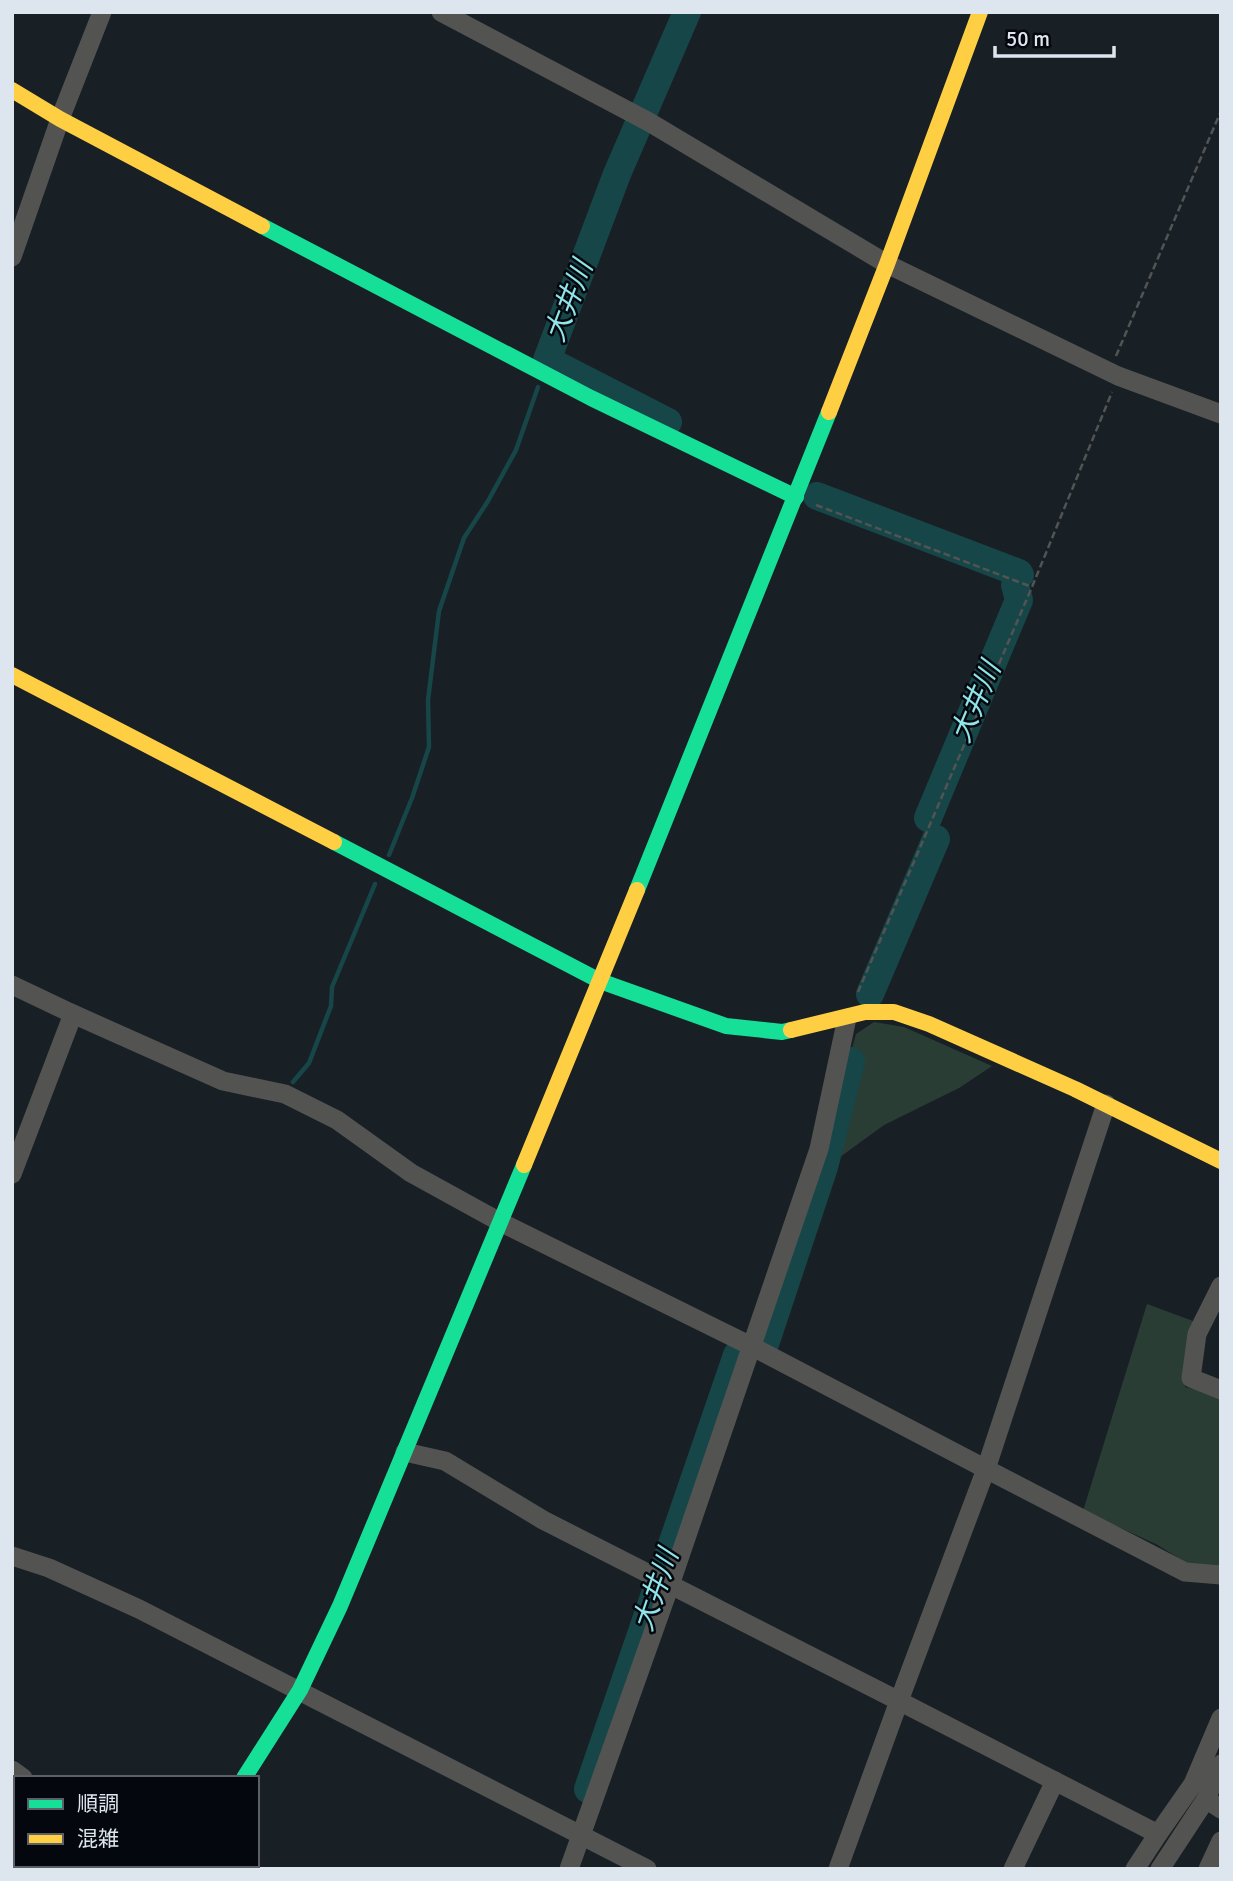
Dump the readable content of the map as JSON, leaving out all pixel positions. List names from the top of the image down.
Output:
{
  "water": ["大井川"],
  "legend": ["順調", "混雑"],
  "scale_bar": "50 m"
}
